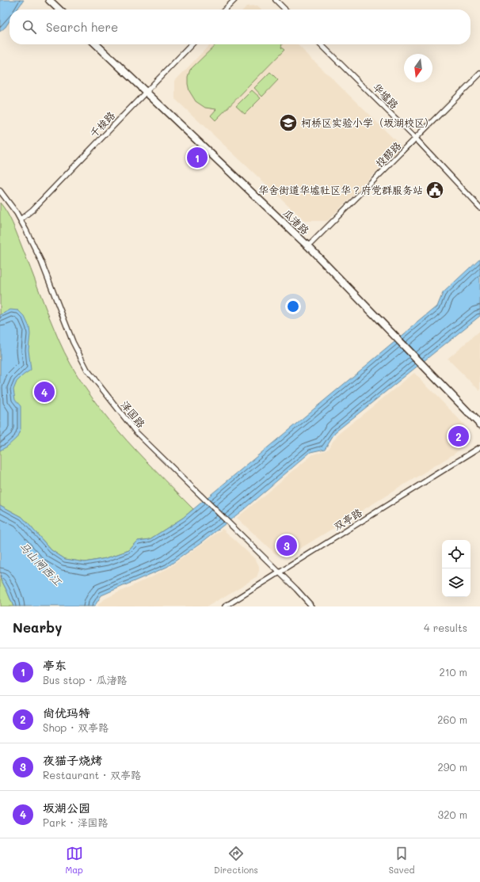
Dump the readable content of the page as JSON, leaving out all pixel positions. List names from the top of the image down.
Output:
{
  "streets": {
    "street": [
      "华墟路",
      "千梭路",
      "投醪路",
      "瓜渚路",
      "泽国路",
      "双亭路"
    ]
  },
  "crossings": [
    ["华墟路", "投醪路"],
    ["千梭路", "瓜渚路"],
    ["千梭路", "泽国路"],
    ["投醪路", "瓜渚路"],
    ["泽国路", "双亭路"]
  ],
  "water": ["马山闸西江"],
  "places": {
    "school or university": ["柯桥区实验小学（坂湖校区）"],
    "public building": ["华舍街道华墟社区华？府党群服务站"]
  },
  "north": "bottom",
  "page": {
    "search": "Search here",
    "pins": [
      "1",
      "4",
      "2",
      "3"
    ],
    "heading": ["Nearby", "4 results"],
    "list": [
      {
        "mark": "1",
        "name": "亭东",
        "note": "Bus stop · 瓜渚路",
        "value": "210 m"
      },
      {
        "mark": "2",
        "name": "尚优玛特",
        "note": "Shop · 双亭路",
        "value": "260 m"
      },
      {
        "mark": "3",
        "name": "夜猫子烧烤",
        "note": "Restaurant · 双亭路",
        "value": "290 m"
      },
      {
        "mark": "4",
        "name": "坂湖公园",
        "note": "Park · 泽国路",
        "value": "320 m"
      }
    ],
    "nav": ["Map", "Directions", "Saved"]
  }
}
